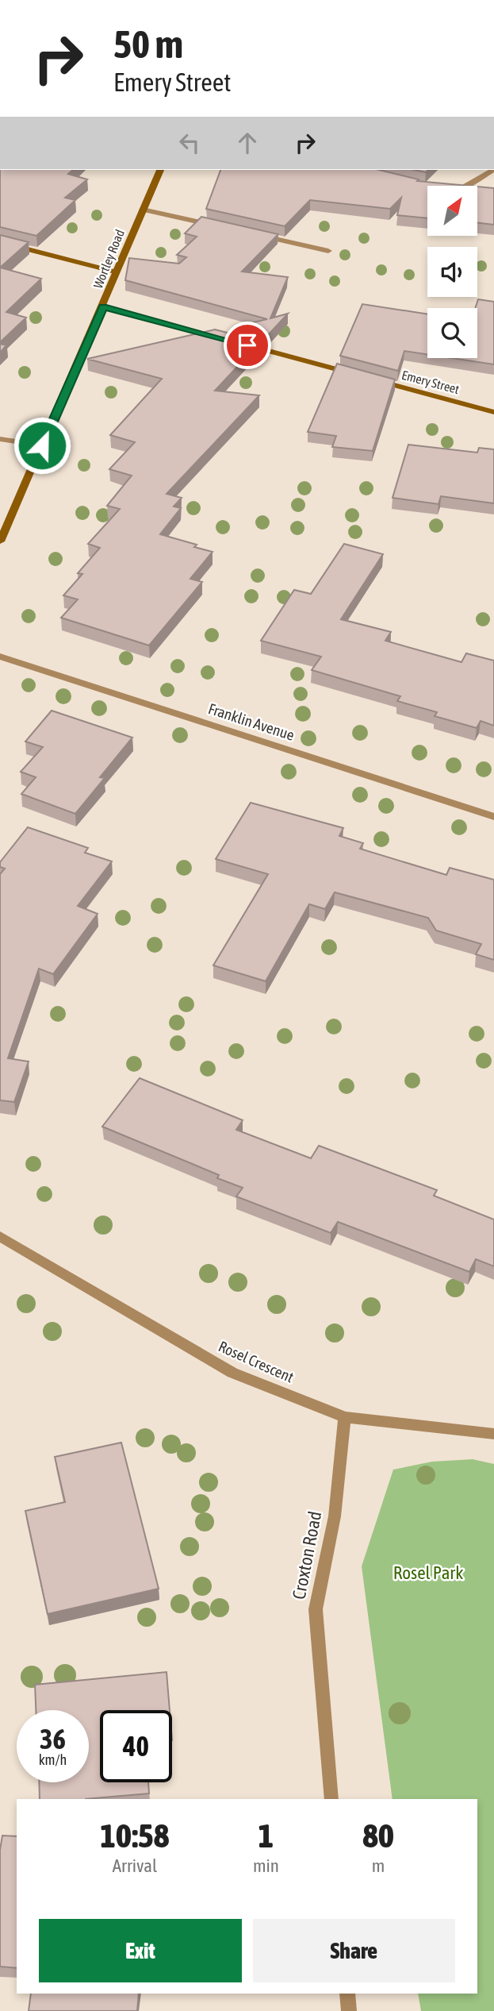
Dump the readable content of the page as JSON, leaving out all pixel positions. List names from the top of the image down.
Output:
{
  "streets": {
    "street": [
      "Wortley Road",
      "Emery Street",
      "Franklin Avenue",
      "Rosel Crescent",
      "Croxton Road"
    ]
  },
  "crossings": [
    ["Rosel Crescent", "Croxton Road"]
  ],
  "parks": ["Rosel Park"],
  "north": "top right",
  "page": {
    "turn": ["50 m", "Emery Street"],
    "speed": "36 km/h",
    "limit": "40",
    "eta": [
      "10:58",
      "Arrival",
      "1",
      "min",
      "80",
      "m"
    ],
    "buttons": ["Exit", "Share"]
  }
}
